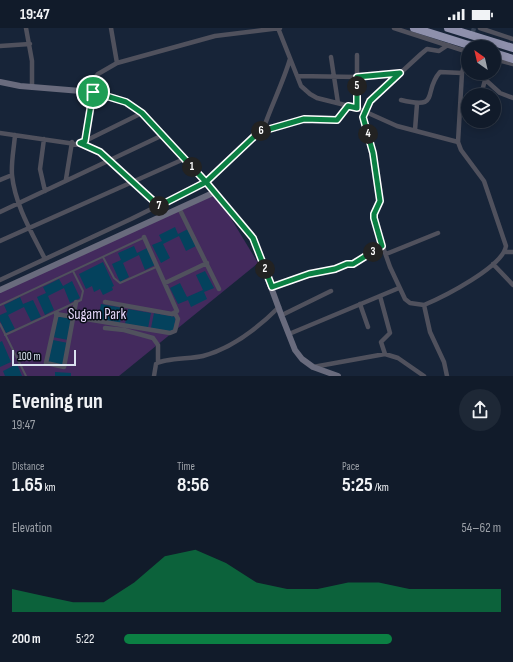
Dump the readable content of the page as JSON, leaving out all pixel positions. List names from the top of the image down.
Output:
{
  "parks": ["Sugam Park"],
  "scale_bar": "100 m",
  "north": "top left",
  "page": {
    "status": "19:47",
    "pins": [
      "5",
      "6",
      "4",
      "1",
      "7",
      "3",
      "2"
    ],
    "scale": "100 m",
    "heading": ["Evening run", "19:47"],
    "stats": [
      ["Distance", "1.65 km"],
      ["Time", "8:56"],
      ["Pace", "5:25 /km"]
    ],
    "chart": ["Elevation", "54–62 m"],
    "list": [
      {
        "name": "200 m",
        "note": "5:22"
      }
    ]
  }
}
